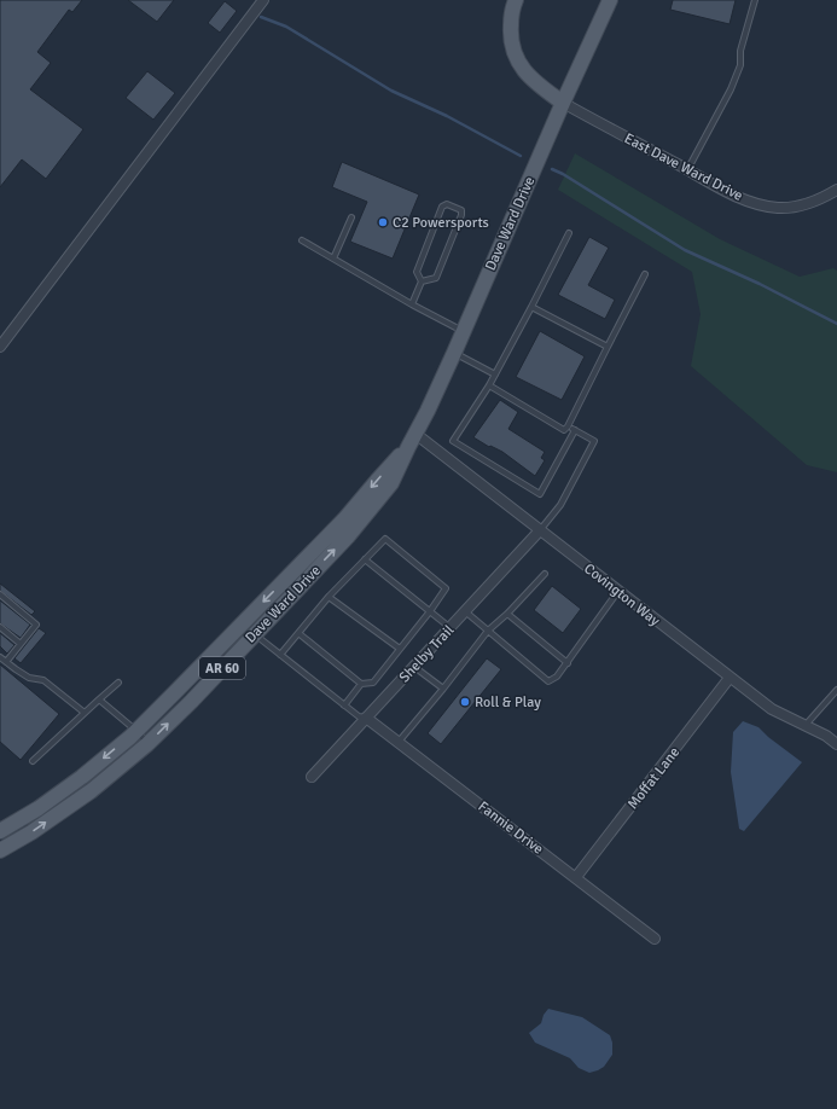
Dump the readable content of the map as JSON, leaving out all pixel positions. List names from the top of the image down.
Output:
{
  "streets": {
    "main road": ["Dave Ward Drive", "AR 60"],
    "street": [
      "East Dave Ward Drive",
      "Covington Way",
      "Shelby Trail",
      "Moffat Lane",
      "Fannie Drive"
    ]
  },
  "crossings": [
    ["East Dave Ward Drive", "Dave Ward Drive"],
    ["Dave Ward Drive", "Covington Way"],
    ["Covington Way", "Shelby Trail"],
    ["Covington Way", "Moffat Lane"],
    ["Shelby Trail", "Fannie Drive"],
    ["Moffat Lane", "Fannie Drive"]
  ],
  "places": ["C2 Powersports", "Roll & Play"]
}
